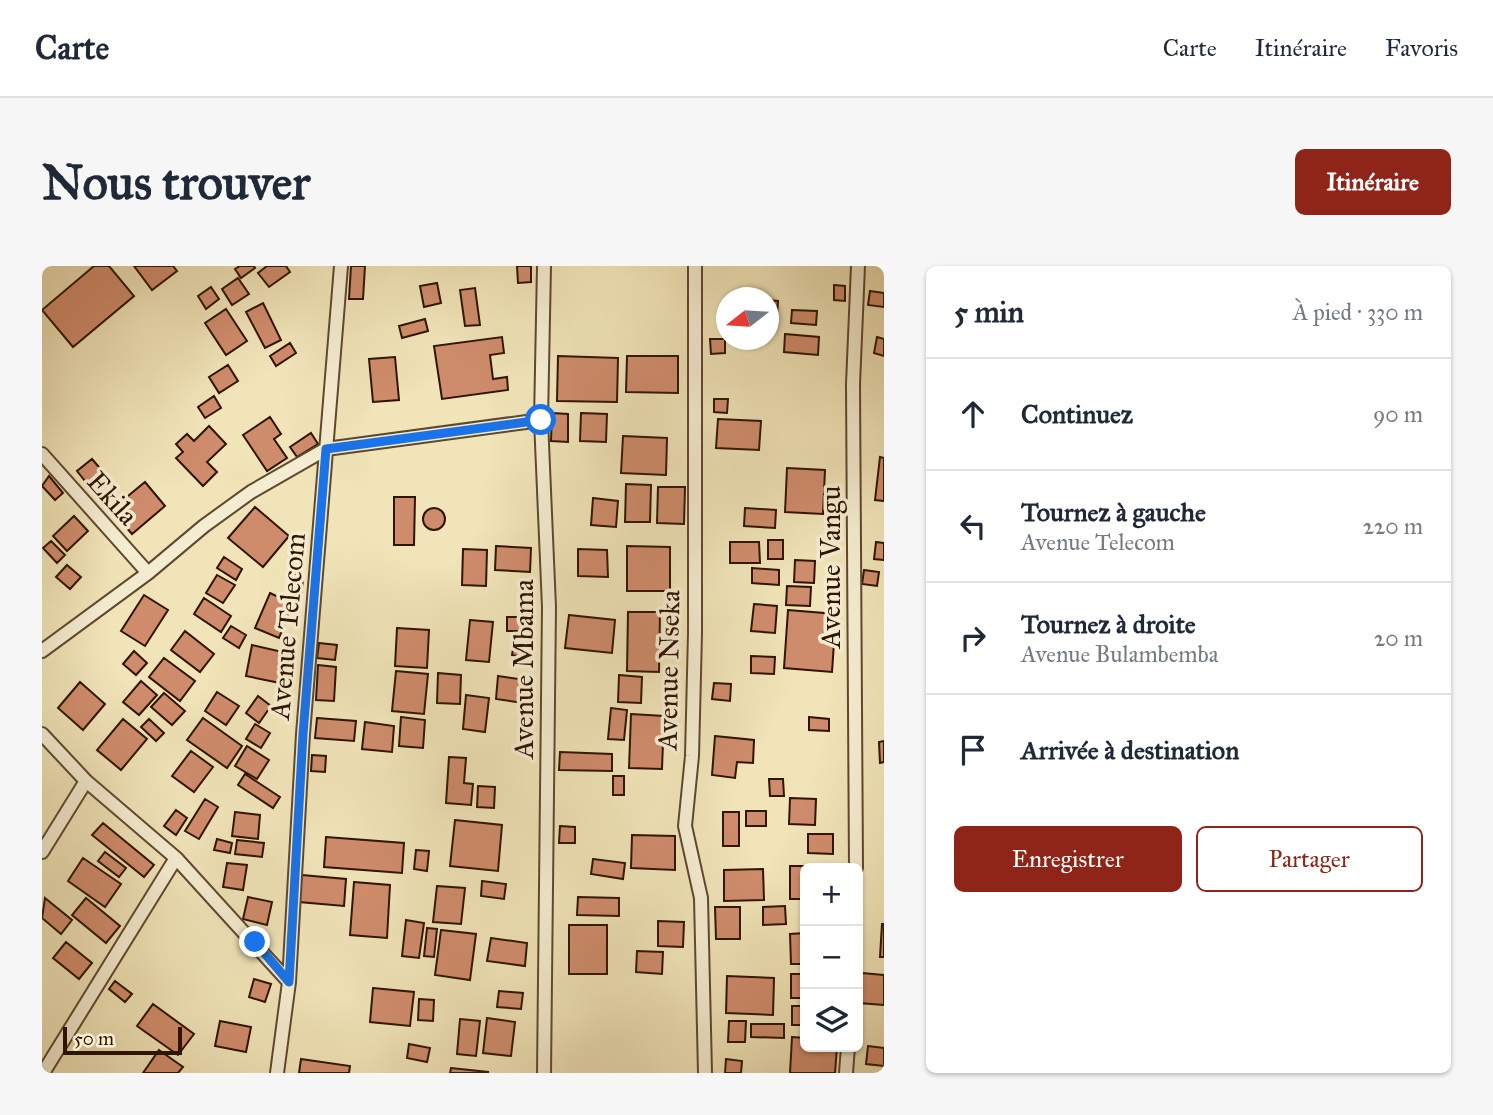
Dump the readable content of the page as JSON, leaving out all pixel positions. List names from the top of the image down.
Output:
{
  "streets": {
    "street": [
      "Ekila",
      "Avenue Vangu",
      "Avenue Telecom",
      "Avenue Mbama",
      "Avenue Nseka"
    ]
  },
  "scale_bar": "50 m",
  "north": "left",
  "page": {
    "header": "Carte",
    "nav": ["Carte", "Itinéraire", "Favoris"],
    "buttons": [
      "Itinéraire",
      ["Enregistrer", "Partager"]
    ],
    "title": "Nous trouver",
    "heading": ["5 min", "À pied · 330 m"],
    "list": [
      ["Continuez", "90 m"],
      ["Tournez à gauche", "Avenue Telecom", "220 m"],
      ["Tournez à droite", "Avenue Bulambemba", "20 m"],
      "Arrivée à destination"
    ],
    "map_buttons": ["+", "−"],
    "scale": "50 m"
  }
}
